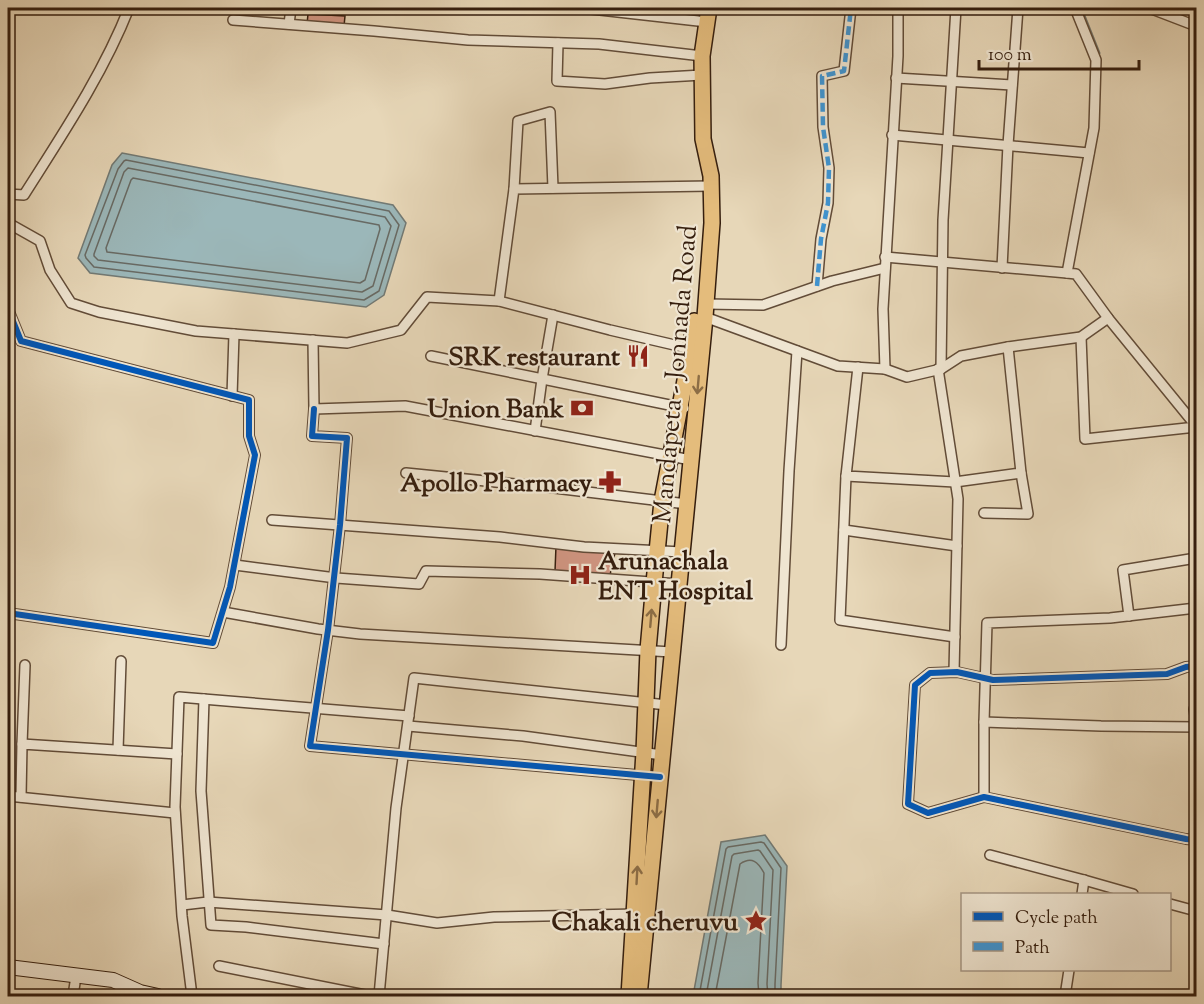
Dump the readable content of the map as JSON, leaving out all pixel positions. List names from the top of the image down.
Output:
{
  "streets": {
    "main road": ["Mandapeta - Jonnada Road"]
  },
  "places": {
    "restaurant": ["SRK restaurant"],
    "bank": ["Union Bank"],
    "pharmacy": ["Apollo Pharmacy"],
    "hospital": ["Arunachala ENT Hospital"],
    "place": ["Chakali cheruvu"]
  },
  "legend": ["Cycle path", "Path"],
  "scale_bar": "100 m"
}
